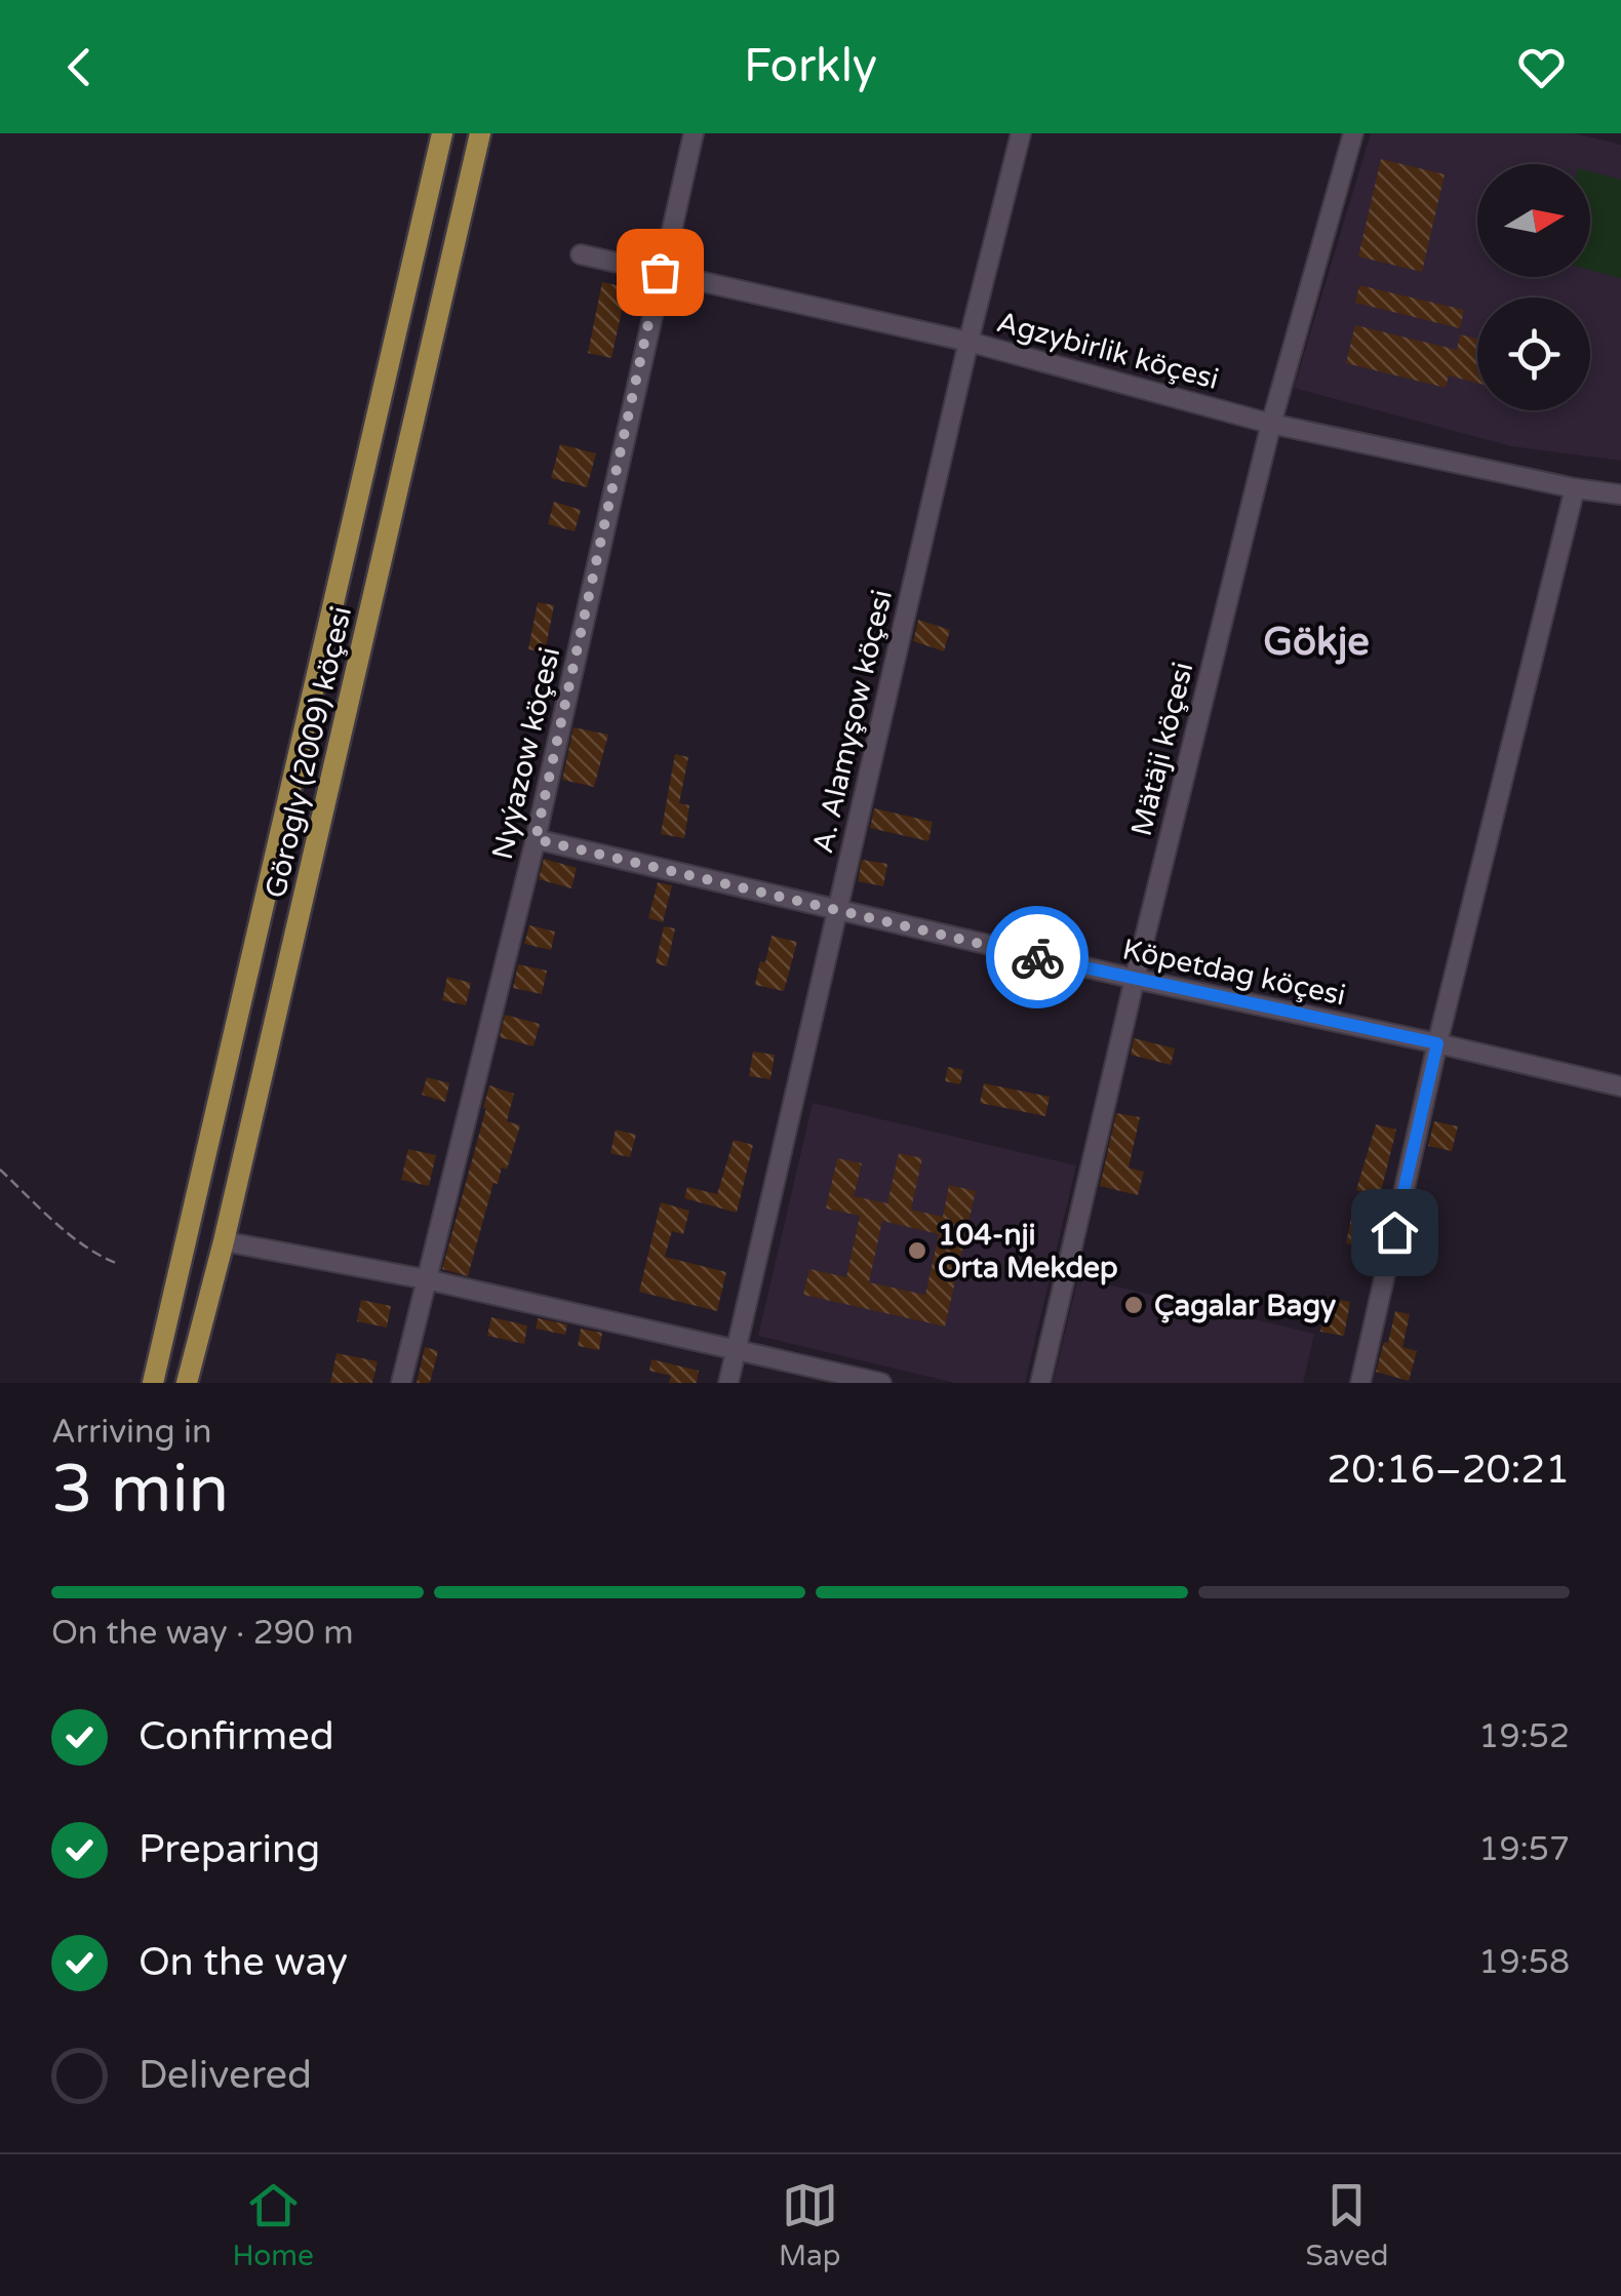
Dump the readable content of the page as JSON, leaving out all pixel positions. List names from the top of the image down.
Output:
{
  "streets": {
    "main road": ["Görogly (2009) köçesi"],
    "street": [
      "Agzybirlik köçesi",
      "A. Alamyşow köçesi",
      "Mätäji köçesi",
      "Nyýazow köçesi",
      "Köpetdag köçesi"
    ]
  },
  "crossings": [
    ["Agzybirlik köçesi", "A. Alamyşow köçesi"],
    ["Agzybirlik köçesi", "Mätäji köçesi"],
    ["Agzybirlik köçesi", "Nyýazow köçesi"],
    ["A. Alamyşow köçesi", "Köpetdag köçesi"],
    ["Mätäji köçesi", "Köpetdag köçesi"],
    ["Nyýazow köçesi", "Köpetdag köçesi"]
  ],
  "districts": ["Gökje"],
  "places": ["104-nji Orta Mekdep", "Çagalar Bagy"],
  "north": "right",
  "page": {
    "header": "Forkly",
    "heading": ["3 min", "Arriving in", "20:16–20:21"],
    "bar": "On the way · 290 m",
    "list": [
      ["Confirmed", "19:52"],
      ["Preparing", "19:57"],
      ["On the way", "19:58"],
      "Delivered"
    ],
    "tabs": ["Home", "Map", "Saved"]
  }
}
